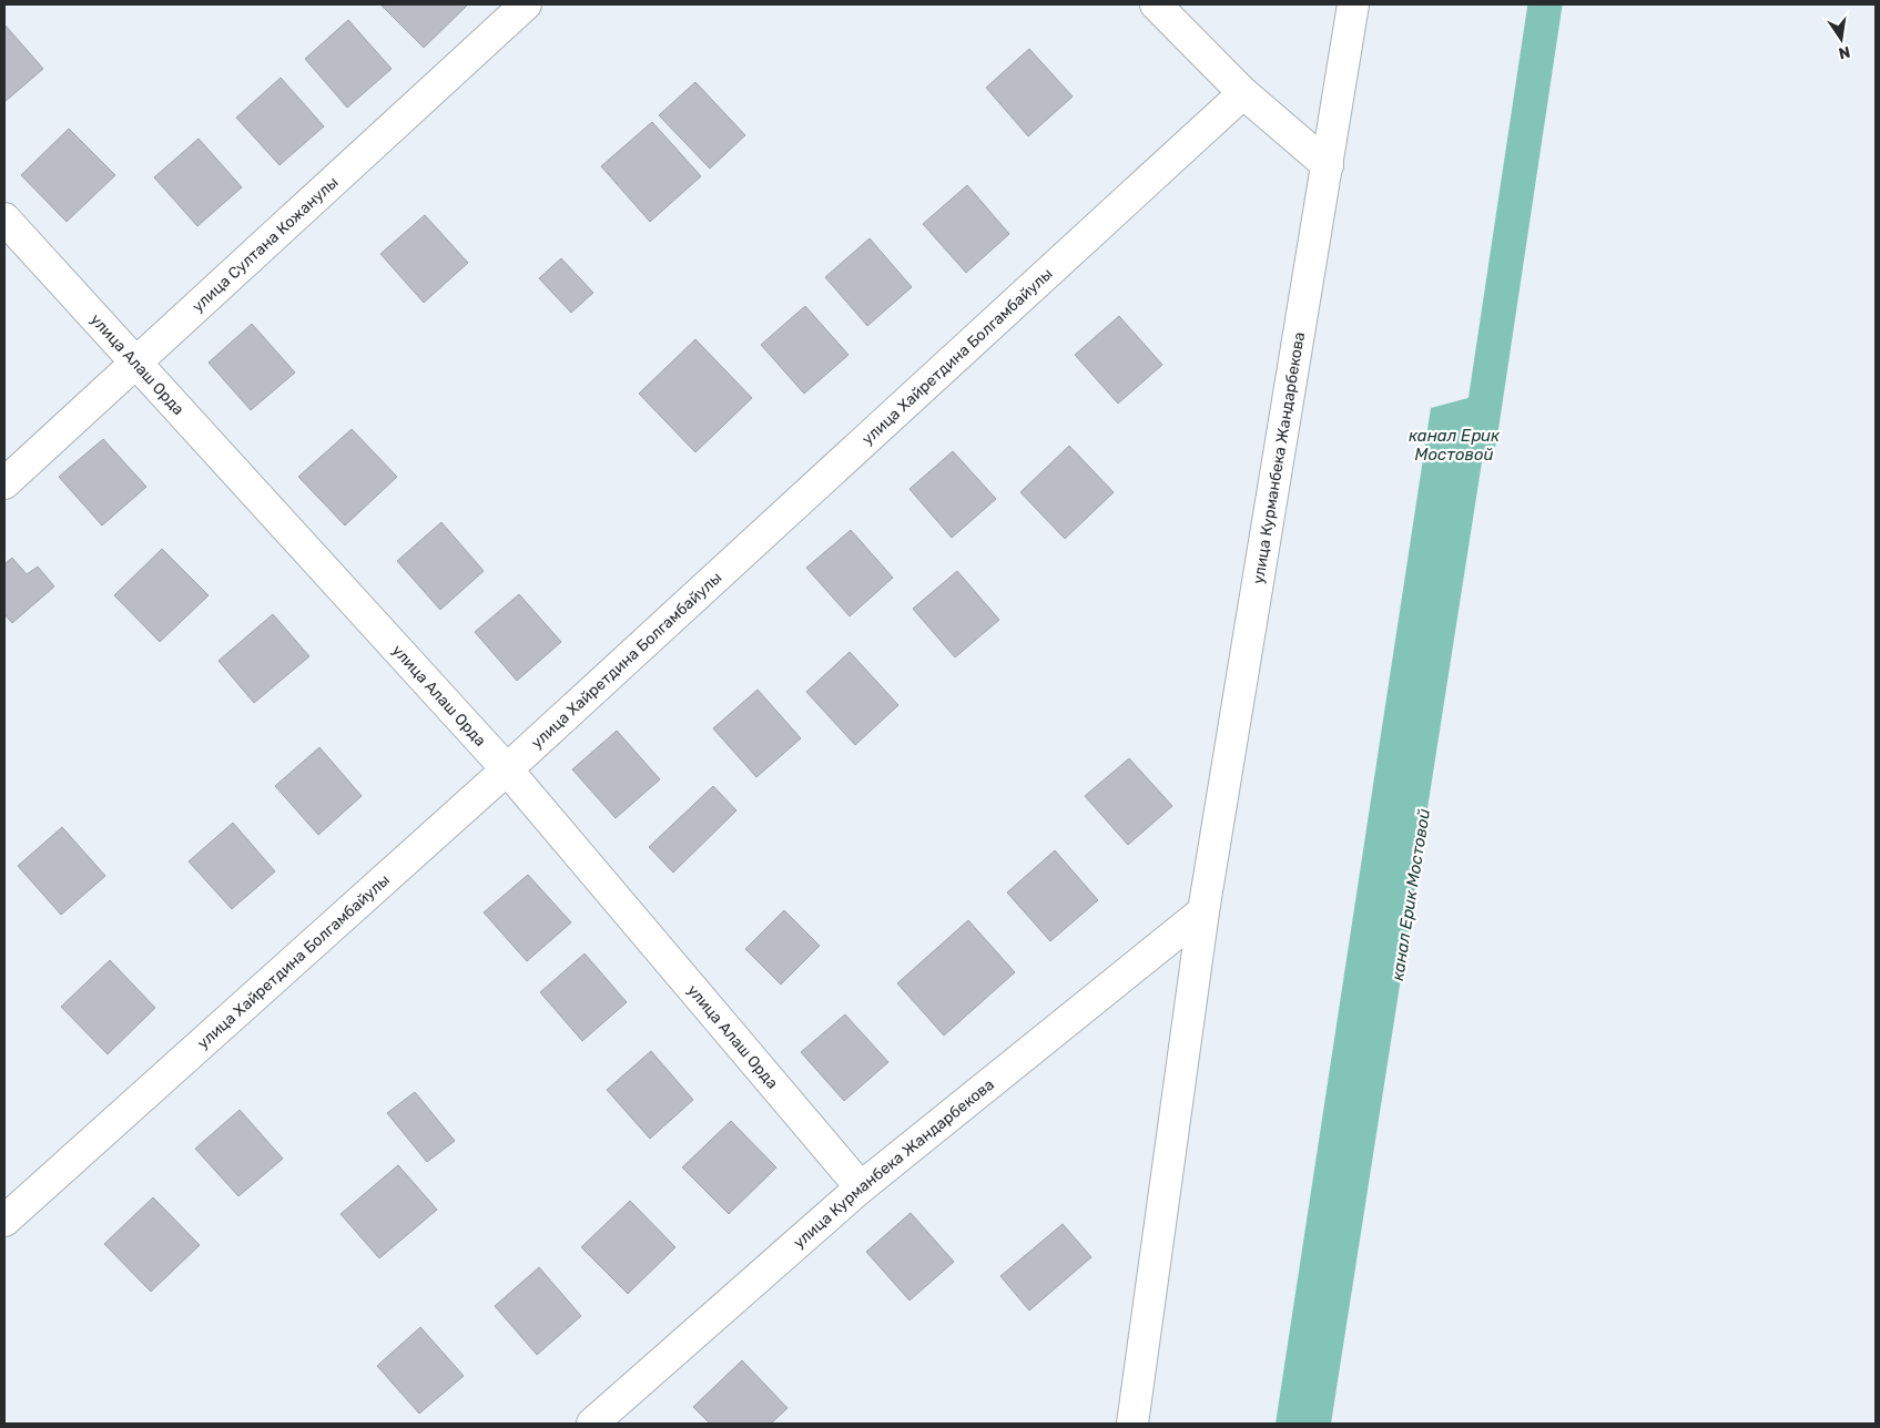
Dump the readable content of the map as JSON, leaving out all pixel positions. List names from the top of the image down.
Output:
{
  "streets": {
    "street": [
      "улица Султана Кожанулы",
      "улица Хайретдина Болгамбайулы",
      "улица Алаш Орда",
      "улица Курманбека Жандарбекова"
    ]
  },
  "crossings": [
    ["улица Султана Кожанулы", "улица Алаш Орда"],
    ["улица Хайретдина Болгамбайулы", "улица Алаш Орда"],
    ["улица Алаш Орда", "улица Курманбека Жандарбекова"]
  ],
  "water": ["канал Ерик Мостовой"],
  "north": "bottom"
}
